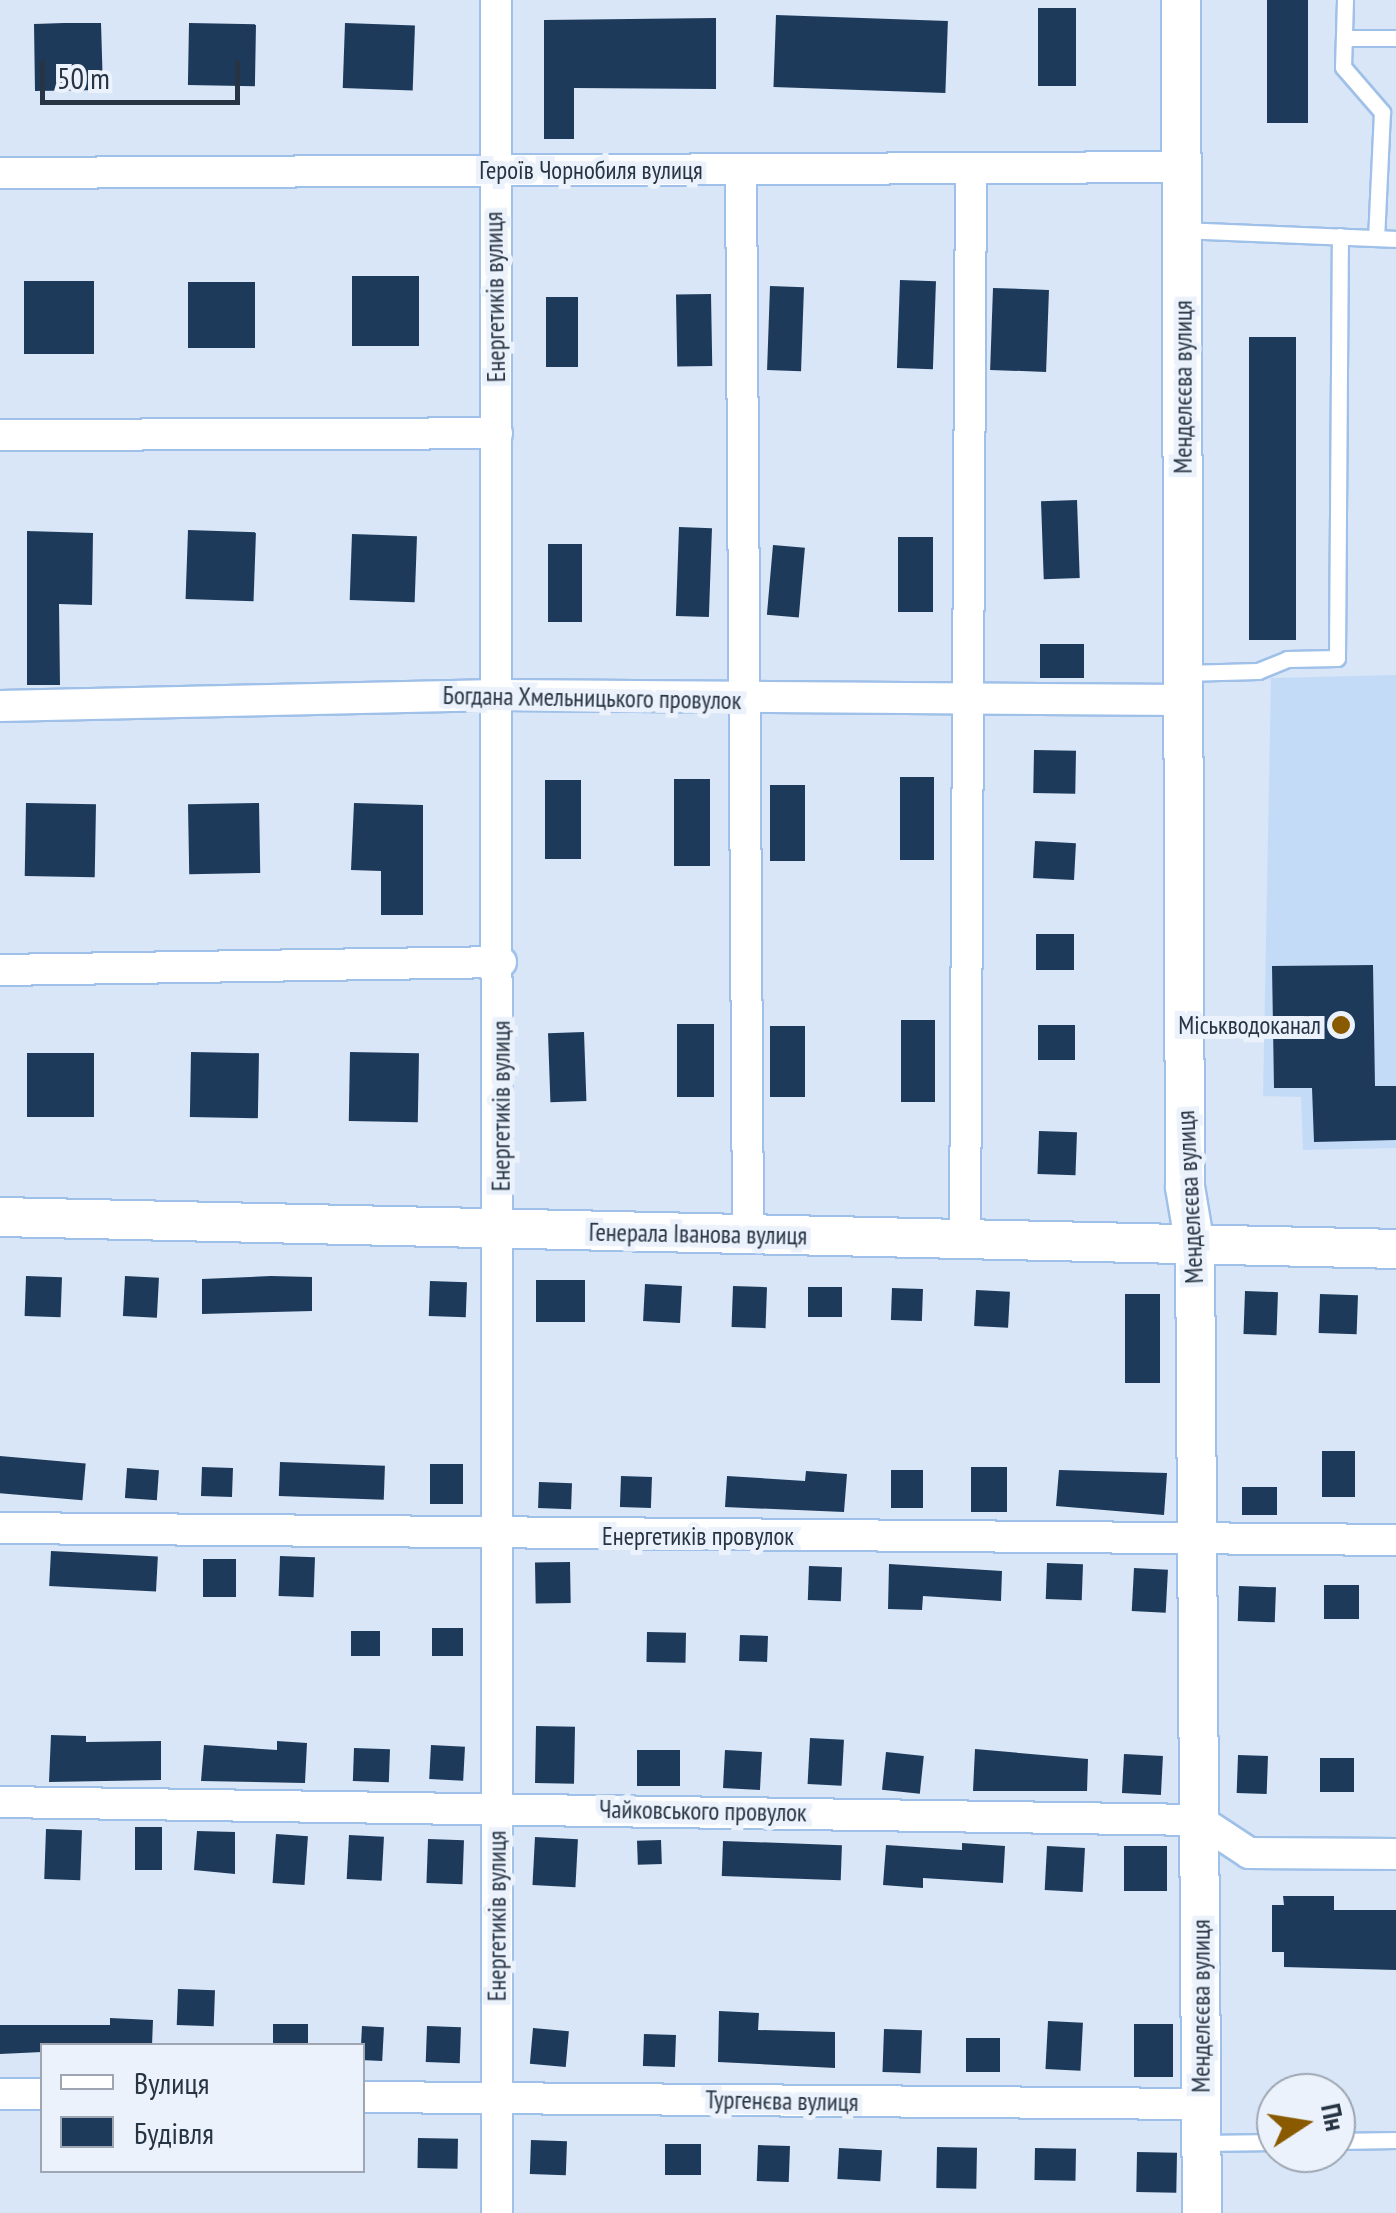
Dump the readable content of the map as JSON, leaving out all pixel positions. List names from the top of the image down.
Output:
{
  "streets": {
    "street": [
      "Героїв Чорнобиля вулиця",
      "Енергетиків вулиця",
      "Менделєєва вулиця",
      "Богдана Хмельницького провулок",
      "Генерала Іванова вулиця",
      "Енергетиків провулок",
      "Чайковського провулок",
      "Тургенєва вулиця"
    ]
  },
  "crossings": [
    ["Героїв Чорнобиля вулиця", "Енергетиків вулиця"],
    ["Героїв Чорнобиля вулиця", "Менделєєва вулиця"],
    ["Енергетиків вулиця", "Богдана Хмельницького провулок"],
    ["Енергетиків вулиця", "Генерала Іванова вулиця"],
    ["Енергетиків вулиця", "Енергетиків провулок"],
    ["Енергетиків вулиця", "Чайковського провулок"],
    ["Енергетиків вулиця", "Тургенєва вулиця"],
    ["Менделєєва вулиця", "Богдана Хмельницького провулок"],
    ["Менделєєва вулиця", "Генерала Іванова вулиця"],
    ["Менделєєва вулиця", "Енергетиків провулок"],
    ["Менделєєва вулиця", "Чайковського провулок"],
    ["Менделєєва вулиця", "Тургенєва вулиця"]
  ],
  "places": ["Міськводоканал"],
  "legend": ["Вулиця", "Будівля"],
  "scale_bar": "50 m",
  "north": "right"
}
